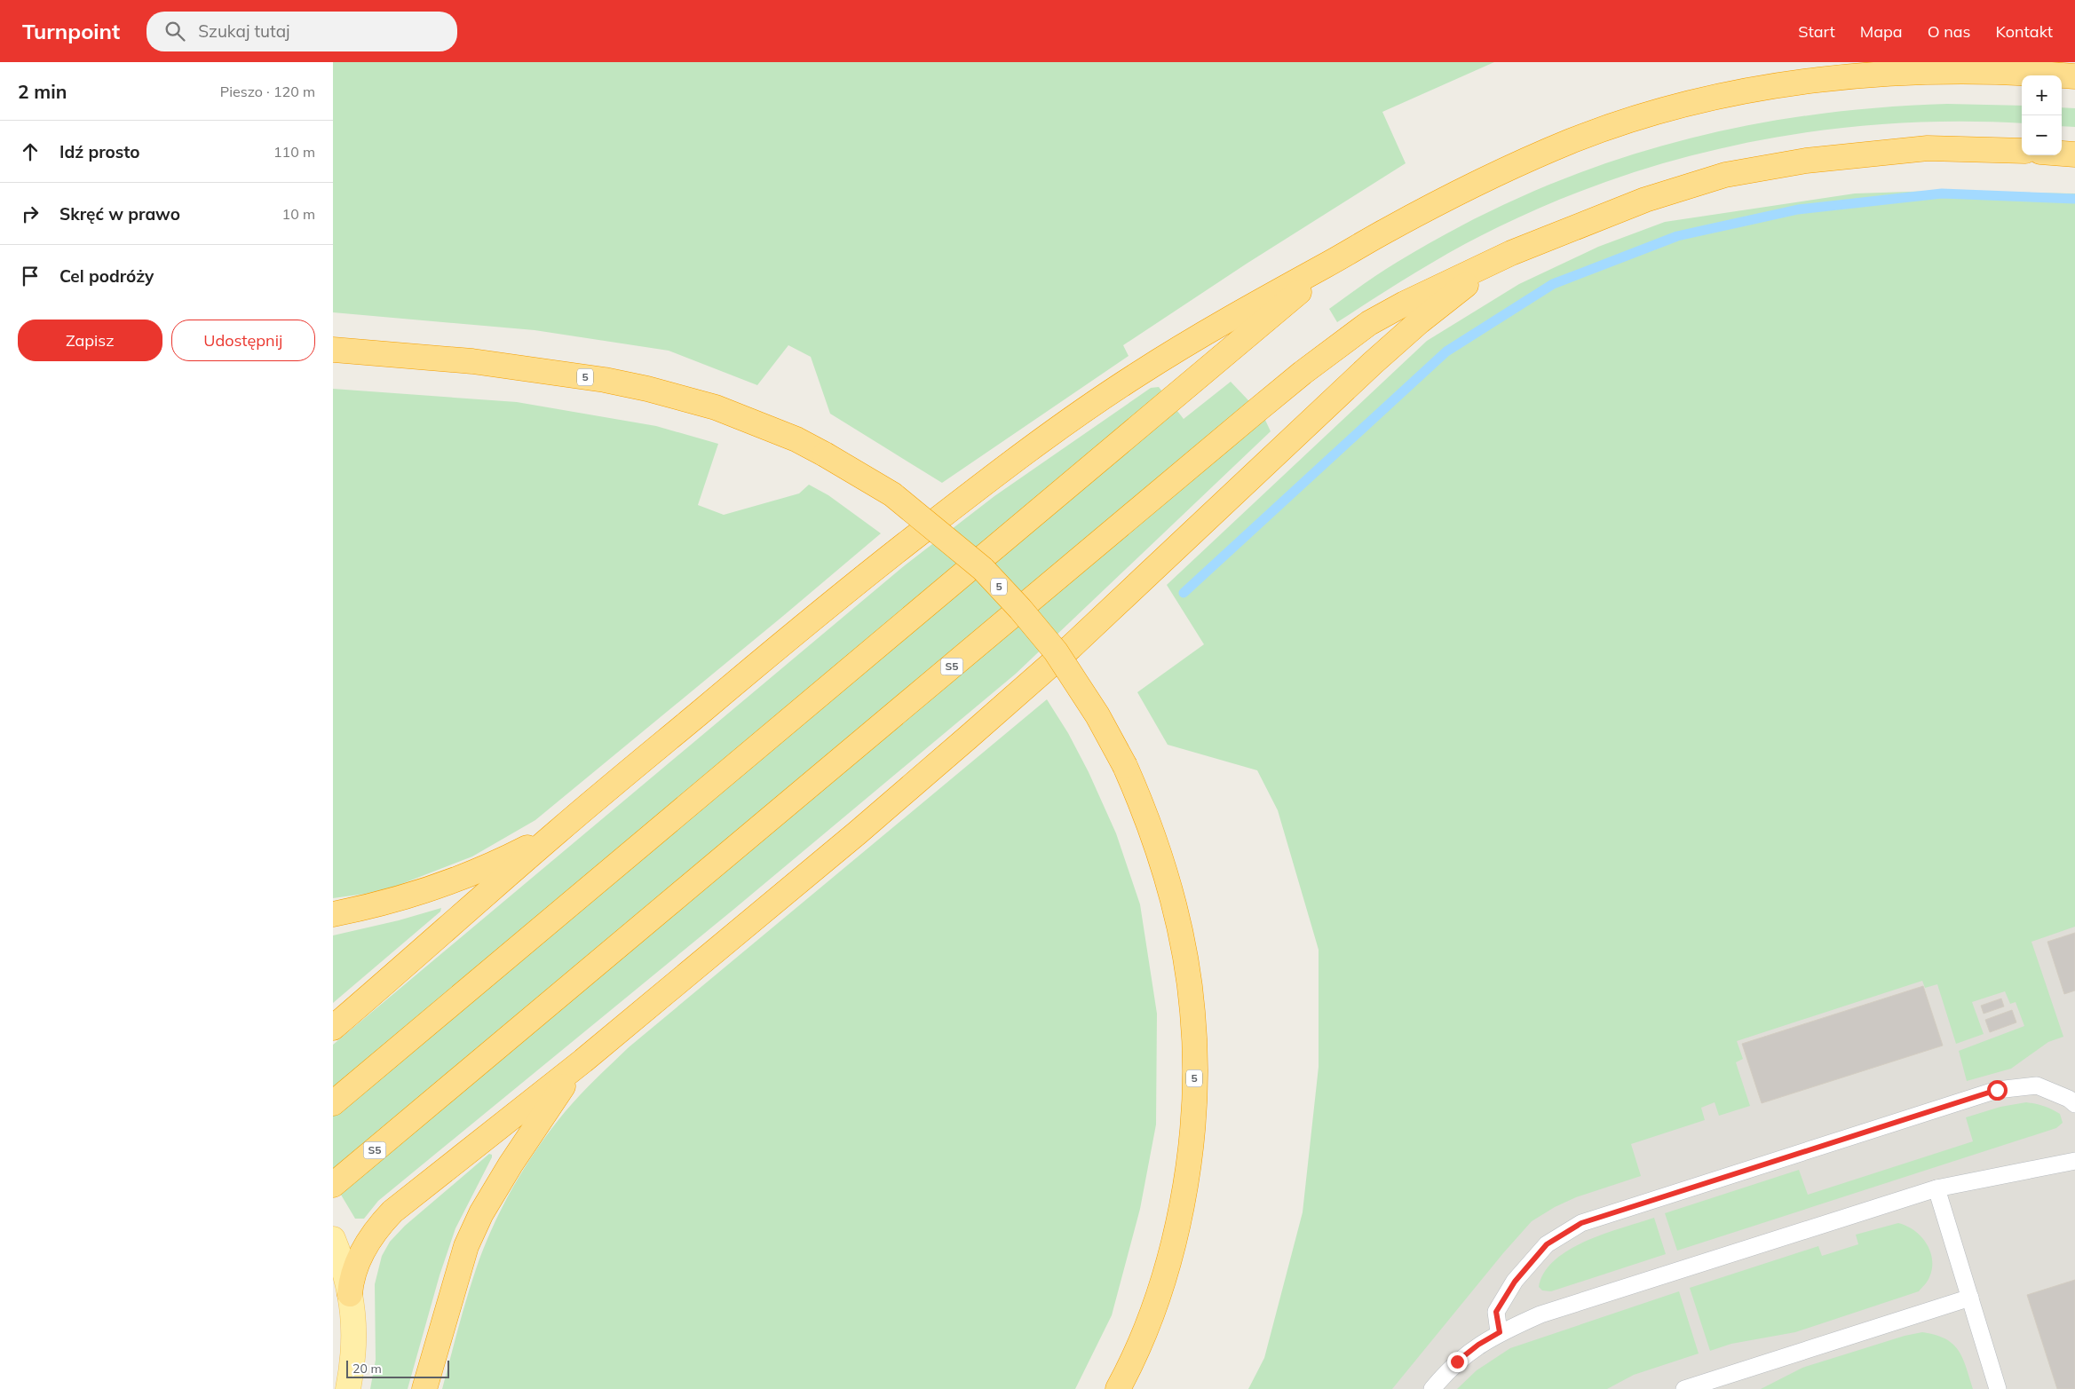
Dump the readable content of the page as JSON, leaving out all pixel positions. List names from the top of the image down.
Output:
{
  "streets": {
    "highway": ["5", "S5"]
  },
  "scale_bar": "20 m",
  "page": {
    "header": "Turnpoint",
    "search": "Szukaj tutaj",
    "nav": [
      "Start",
      "Mapa",
      "O nas",
      "Kontakt"
    ],
    "heading": ["2 min", "Pieszo · 120 m"],
    "map_buttons": ["+", "−"],
    "list": [
      ["Idź prosto", "110 m"],
      ["Skręć w prawo", "10 m"],
      "Cel podróży"
    ],
    "buttons": ["Zapisz", "Udostępnij"],
    "scale": "20 m"
  }
}
